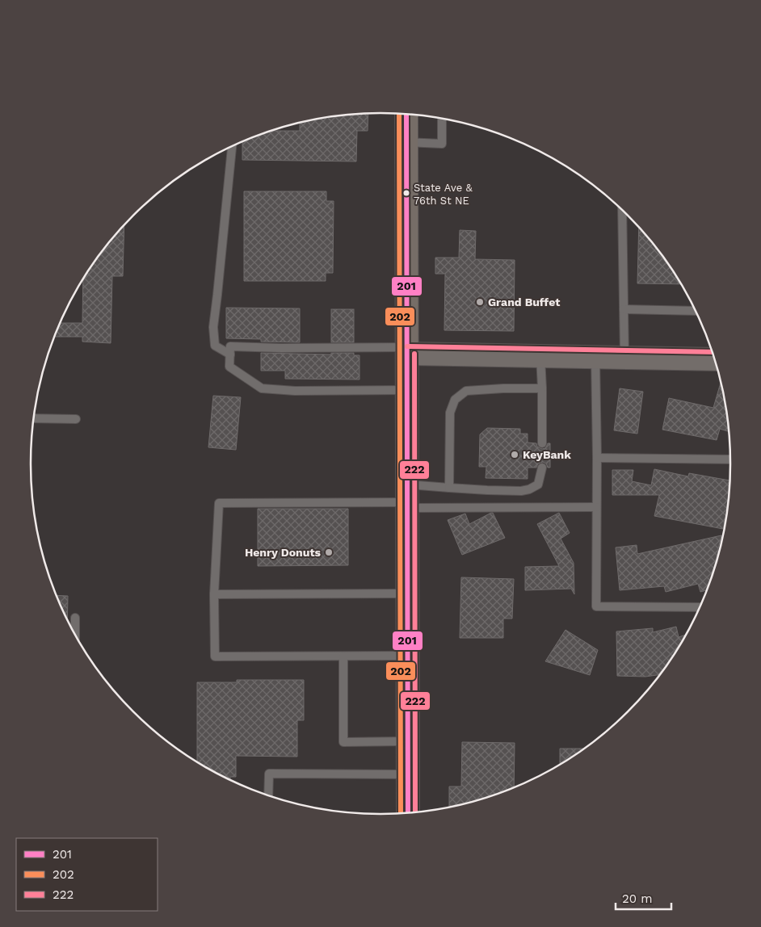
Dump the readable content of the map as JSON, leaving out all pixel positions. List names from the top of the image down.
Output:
{
  "places": [
    "State Ave & 76th St NE",
    "Grand Buffet",
    "KeyBank",
    "Henry Donuts"
  ],
  "lines": ["transit line 202", "transit line 201", "transit line 222"],
  "legend": ["201", "202", "222"],
  "scale_bar": "20 m"
}
